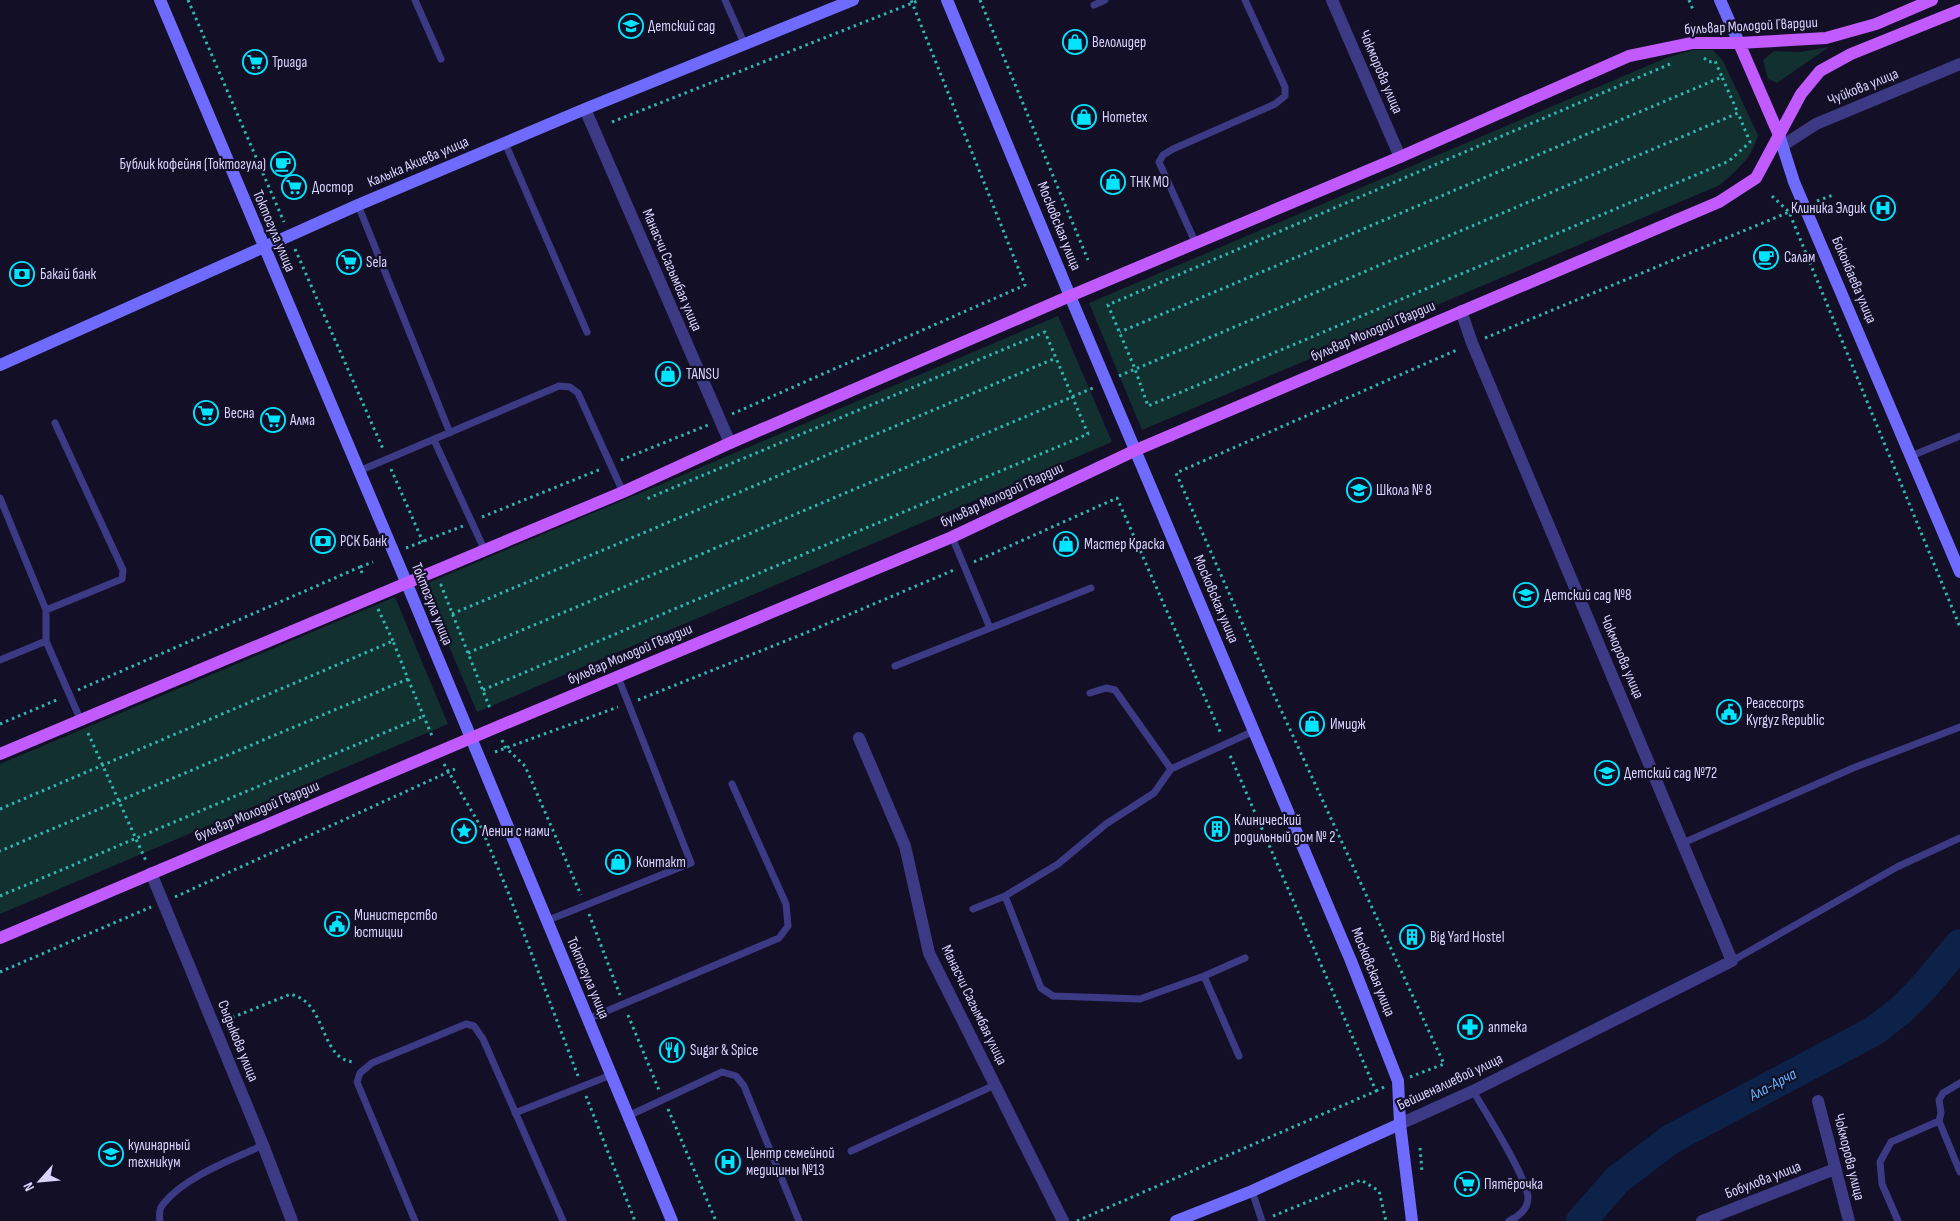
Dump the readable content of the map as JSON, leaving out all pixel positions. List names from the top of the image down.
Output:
{
  "streets": {
    "main road": [
      "бульвар Молодой Гвардии",
      "Калыка Акиева улица",
      "Московская улица",
      "Токтогула улица",
      "Боконбаева улица",
      "Бейшеналиевой улица"
    ],
    "street": [
      "Чокморова улица",
      "Чуйкова улица",
      "Манасчи Сагымбая улица",
      "Сыдыкова улица",
      "Бобулова улица"
    ]
  },
  "crossings": [
    ["бульвар Молодой Гвардии", "Чокморова улица"],
    ["бульвар Молодой Гвардии", "Чуйкова улица"],
    ["бульвар Молодой Гвардии", "Московская улица"],
    ["бульвар Молодой Гвардии", "Токтогула улица"],
    ["бульвар Молодой Гвардии", "Манасчи Сагымбая улица"],
    ["бульвар Молодой Гвардии", "Боконбаева улица"],
    ["бульвар Молодой Гвардии", "Сыдыкова улица"],
    ["Чокморова улица", "Бейшеналиевой улица"],
    ["Чокморова улица", "Бобулова улица"],
    ["Чуйкова улица", "Боконбаева улица"],
    ["Калыка Акиева улица", "Токтогула улица"],
    ["Калыка Акиева улица", "Манасчи Сагымбая улица"],
    ["Московская улица", "Бейшеналиевой улица"]
  ],
  "water": ["Ала-Арча"],
  "places": {
    "school or university": [
      "Детский сад",
      "Школа № 8",
      "Детский сад №8",
      "Детский сад №72",
      "кулинарный техникум"
    ],
    "shop": [
      "Велолидер",
      "Hometex",
      "ТНК МО",
      "TANSU",
      "Мастер Краска",
      "Имидж",
      "Контакт"
    ],
    "supermarket": [
      "Триада",
      "Достор",
      "Sela",
      "Весна",
      "Алма",
      "Пятёрочка"
    ],
    "cafe": ["Бублик кофейня (Токтогула)", "Салам"],
    "hospital": ["Клиника Элдик", "Центр семейной медицины №13"],
    "bank": ["Бакай банк", "РСК Банк"],
    "public building": ["Peacecorps Kyrgyz Republic", "Министерство юстиции"],
    "building": ["Клинический родильный дом № 2", "Big Yard Hostel"],
    "place": ["Ленин с нами"],
    "pharmacy": ["аптека"],
    "restaurant": ["Sugar & Spice"]
  },
  "north": "bottom left"
}
